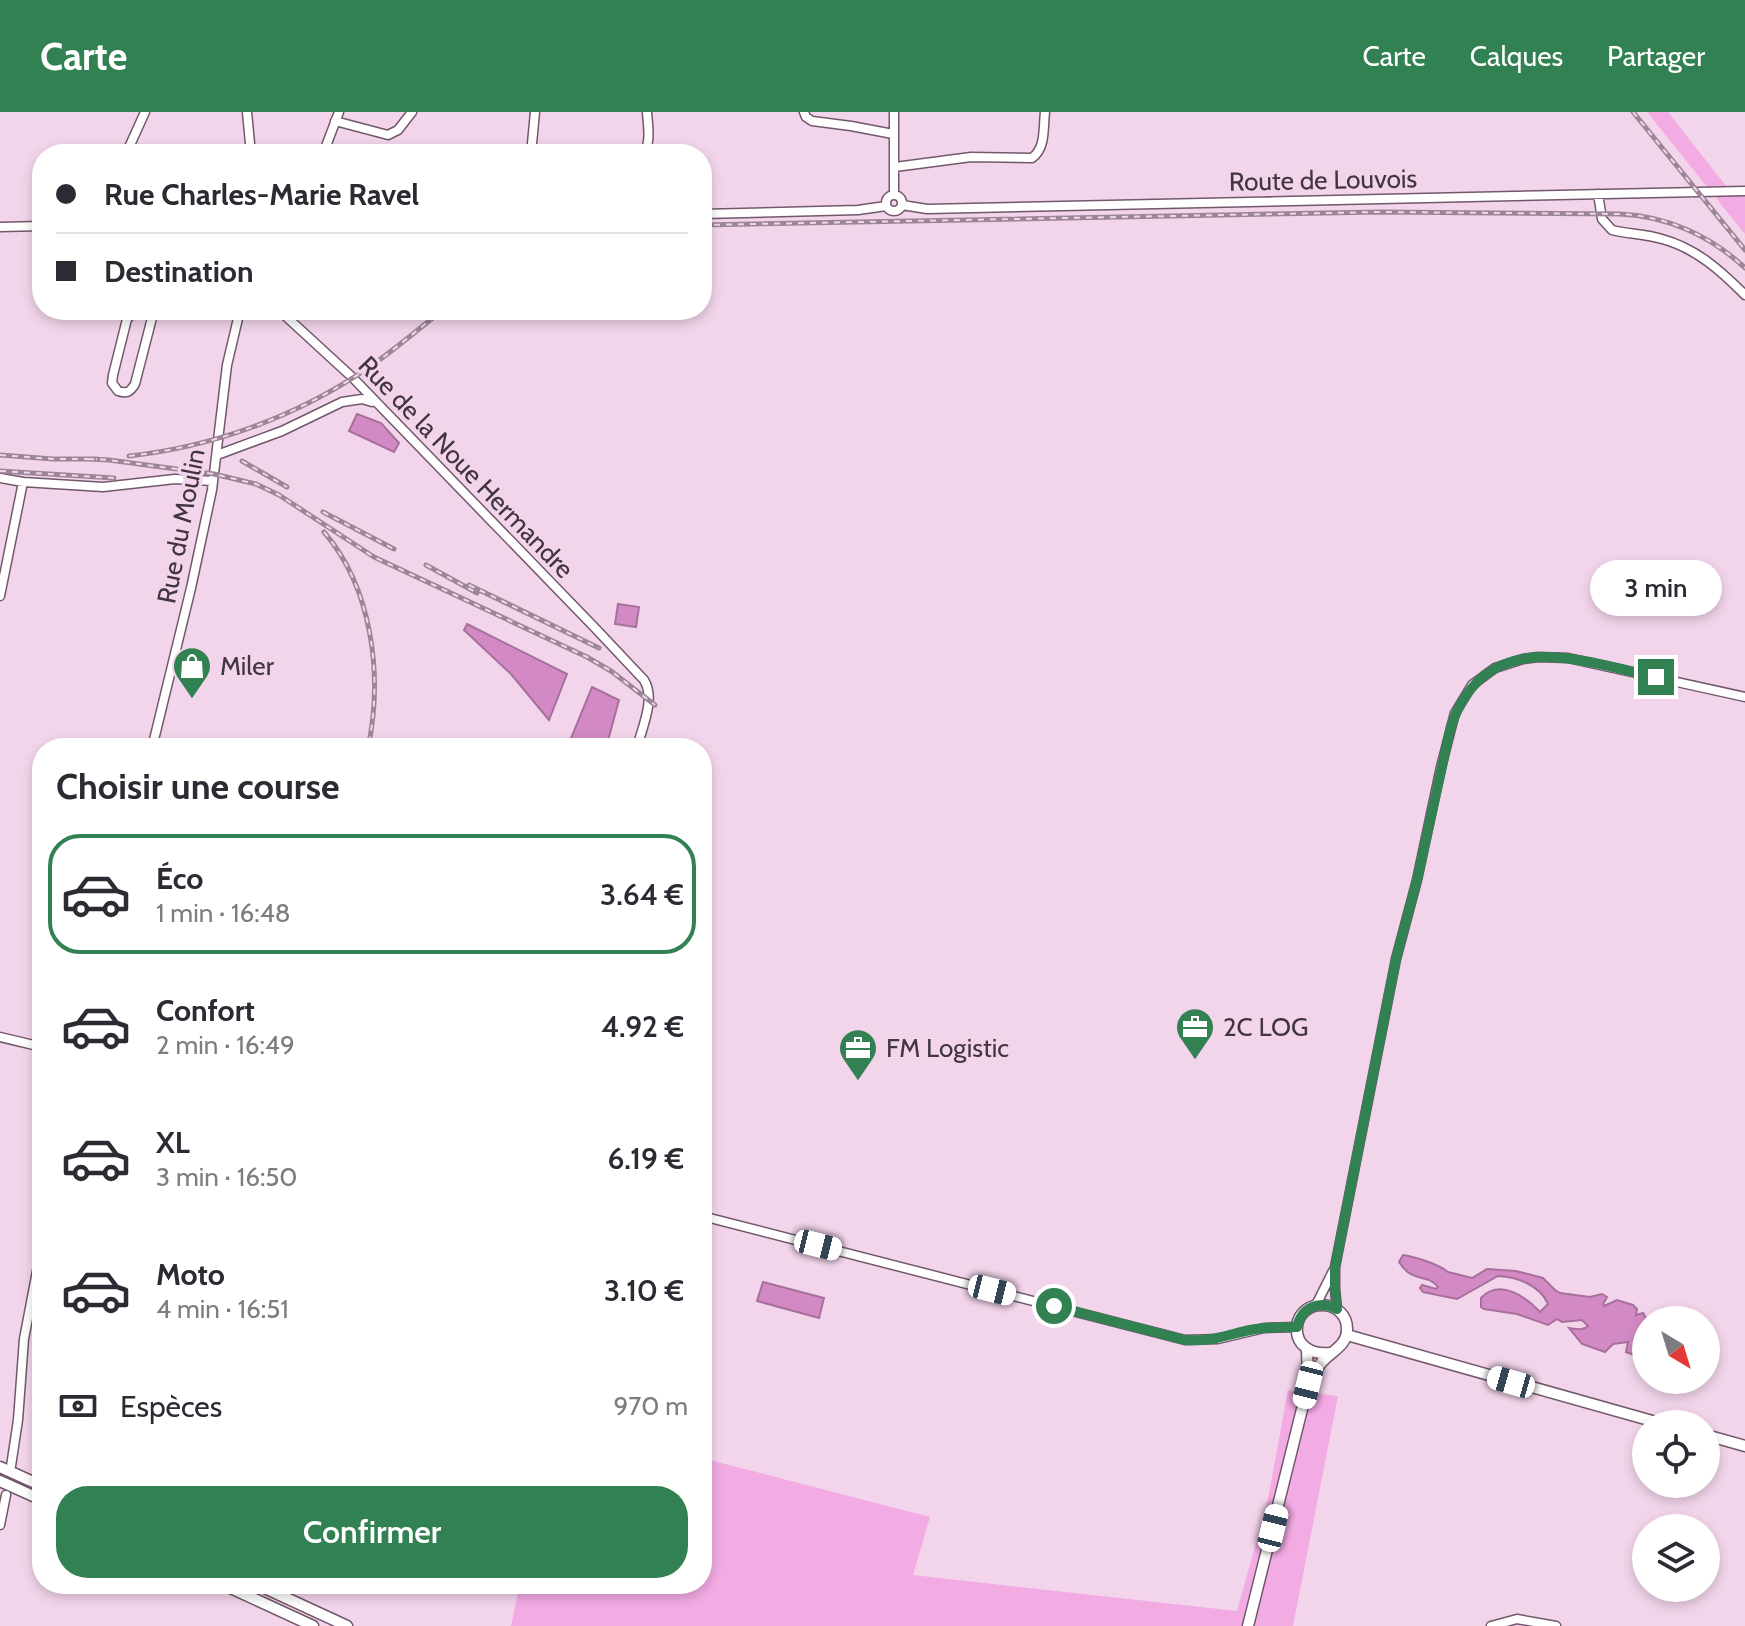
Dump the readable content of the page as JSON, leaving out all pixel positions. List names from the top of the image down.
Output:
{
  "streets": {
    "street": ["Route de Louvois", "Rue de la Noue Hermandre", "Rue du Moulin"]
  },
  "places": {
    "shop": ["Miler"],
    "office": ["2C LOG", "FM Logistic"]
  },
  "north": "bottom right",
  "page": {
    "header": "Carte",
    "nav": ["Carte", "Calques", "Partager"],
    "banner": ["Rue Charles-Marie Ravel", "Destination"],
    "bubble": "3 min",
    "heading": "Choisir une course",
    "list": [
      {
        "name": "Éco",
        "note": "1 min · 16:48",
        "value": "3.64 €"
      },
      {
        "name": "Confort",
        "note": "2 min · 16:49",
        "value": "4.92 €"
      },
      {
        "name": "XL",
        "note": "3 min · 16:50",
        "value": "6.19 €"
      },
      {
        "name": "Moto",
        "note": "4 min · 16:51",
        "value": "3.10 €"
      }
    ],
    "pay": ["Espèces", "970 m"],
    "buttons": "Confirmer"
  }
}
